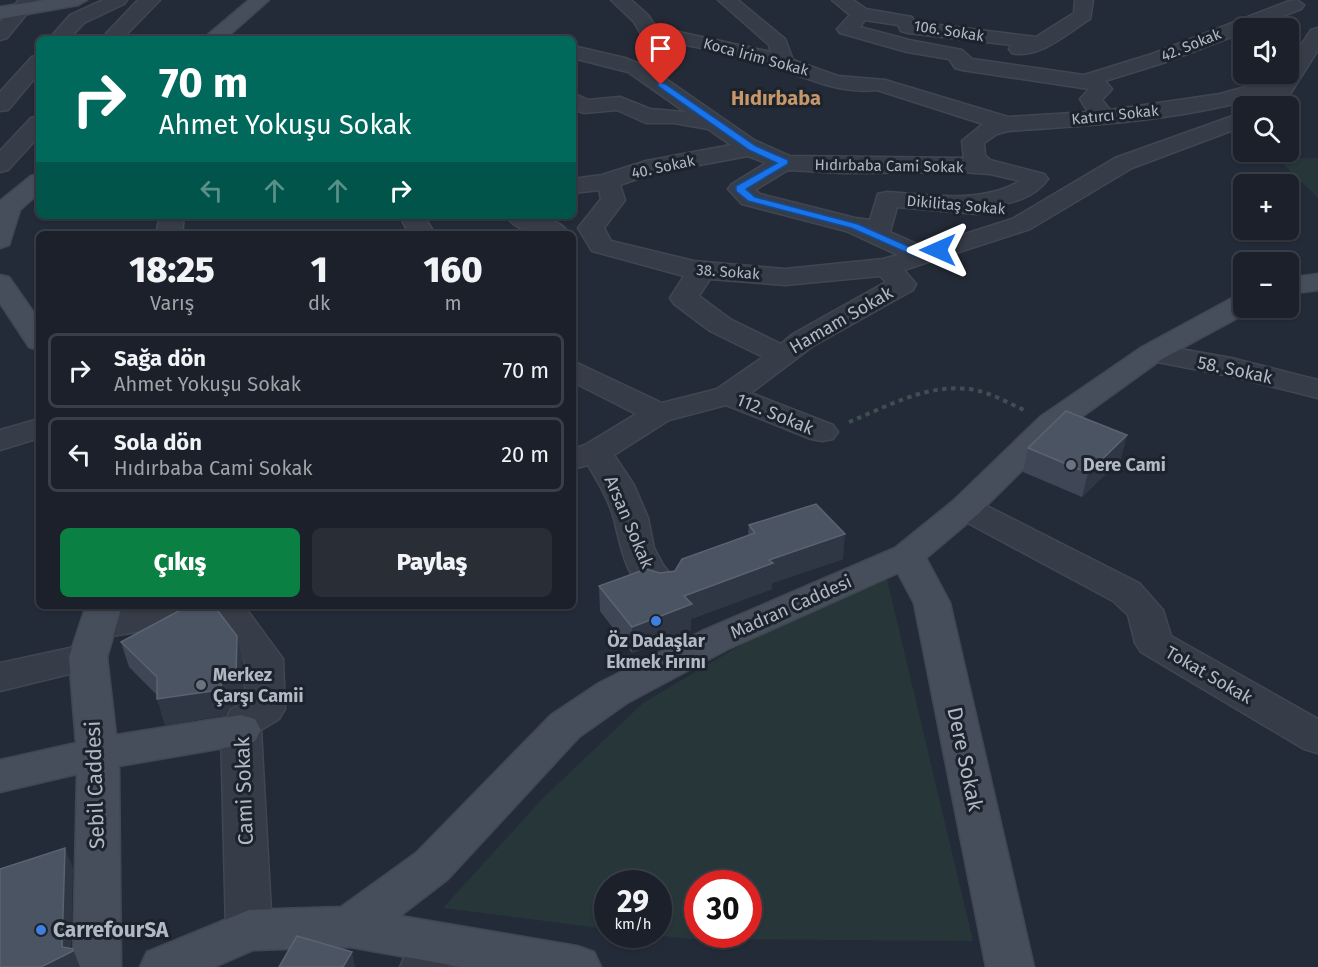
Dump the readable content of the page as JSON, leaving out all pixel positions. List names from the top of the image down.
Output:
{
  "streets": {
    "street": [
      "106. Sokak",
      "42. Sokak",
      "Koca İrim Sokak",
      "Katırcı Sokak",
      "Hıdırbaba Cami Sokak",
      "40. Sokak",
      "Dikilitaş Sokak",
      "38. Sokak",
      "Hamam Sokak",
      "58. Sokak",
      "112. Sokak",
      "Arsan Sokak",
      "Madran Caddesi",
      "Tokat Sokak",
      "Dere Sokak",
      "Sebil Caddesi",
      "Cami Sokak"
    ]
  },
  "crossings": [
    ["Koca İrim Sokak", "Katırcı Sokak"],
    ["Koca İrim Sokak", "Hıdırbaba Cami Sokak"],
    ["Katırcı Sokak", "Hıdırbaba Cami Sokak"],
    ["Hıdırbaba Cami Sokak", "40. Sokak"],
    ["Hıdırbaba Cami Sokak", "Dikilitaş Sokak"],
    ["Dikilitaş Sokak", "Hamam Sokak"],
    ["38. Sokak", "Hamam Sokak"],
    ["Hamam Sokak", "112. Sokak"],
    ["Hamam Sokak", "Arsan Sokak"],
    ["58. Sokak", "Madran Caddesi"],
    ["Madran Caddesi", "Tokat Sokak"],
    ["Madran Caddesi", "Dere Sokak"]
  ],
  "districts": ["Hıdırbaba"],
  "places": [
    "Dere Cami",
    "Öz Dadaşlar Ekmek Fırını",
    "Merkez Çarşı Camii",
    "CarrefourSA"
  ],
  "page": {
    "map_buttons": ["+", "−"],
    "turn": ["70 m", "Ahmet Yokuşu Sokak"],
    "eta": [
      "18:25",
      "Varış",
      "1",
      "dk",
      "160",
      "m"
    ],
    "list": [
      {
        "name": "Sağa dön",
        "note": "Ahmet Yokuşu Sokak",
        "value": "70 m"
      },
      {
        "name": "Sola dön",
        "note": "Hıdırbaba Cami Sokak",
        "value": "20 m"
      }
    ],
    "buttons": ["Çıkış", "Paylaş"],
    "speed": "29 km/h",
    "limit": "30"
  }
}
